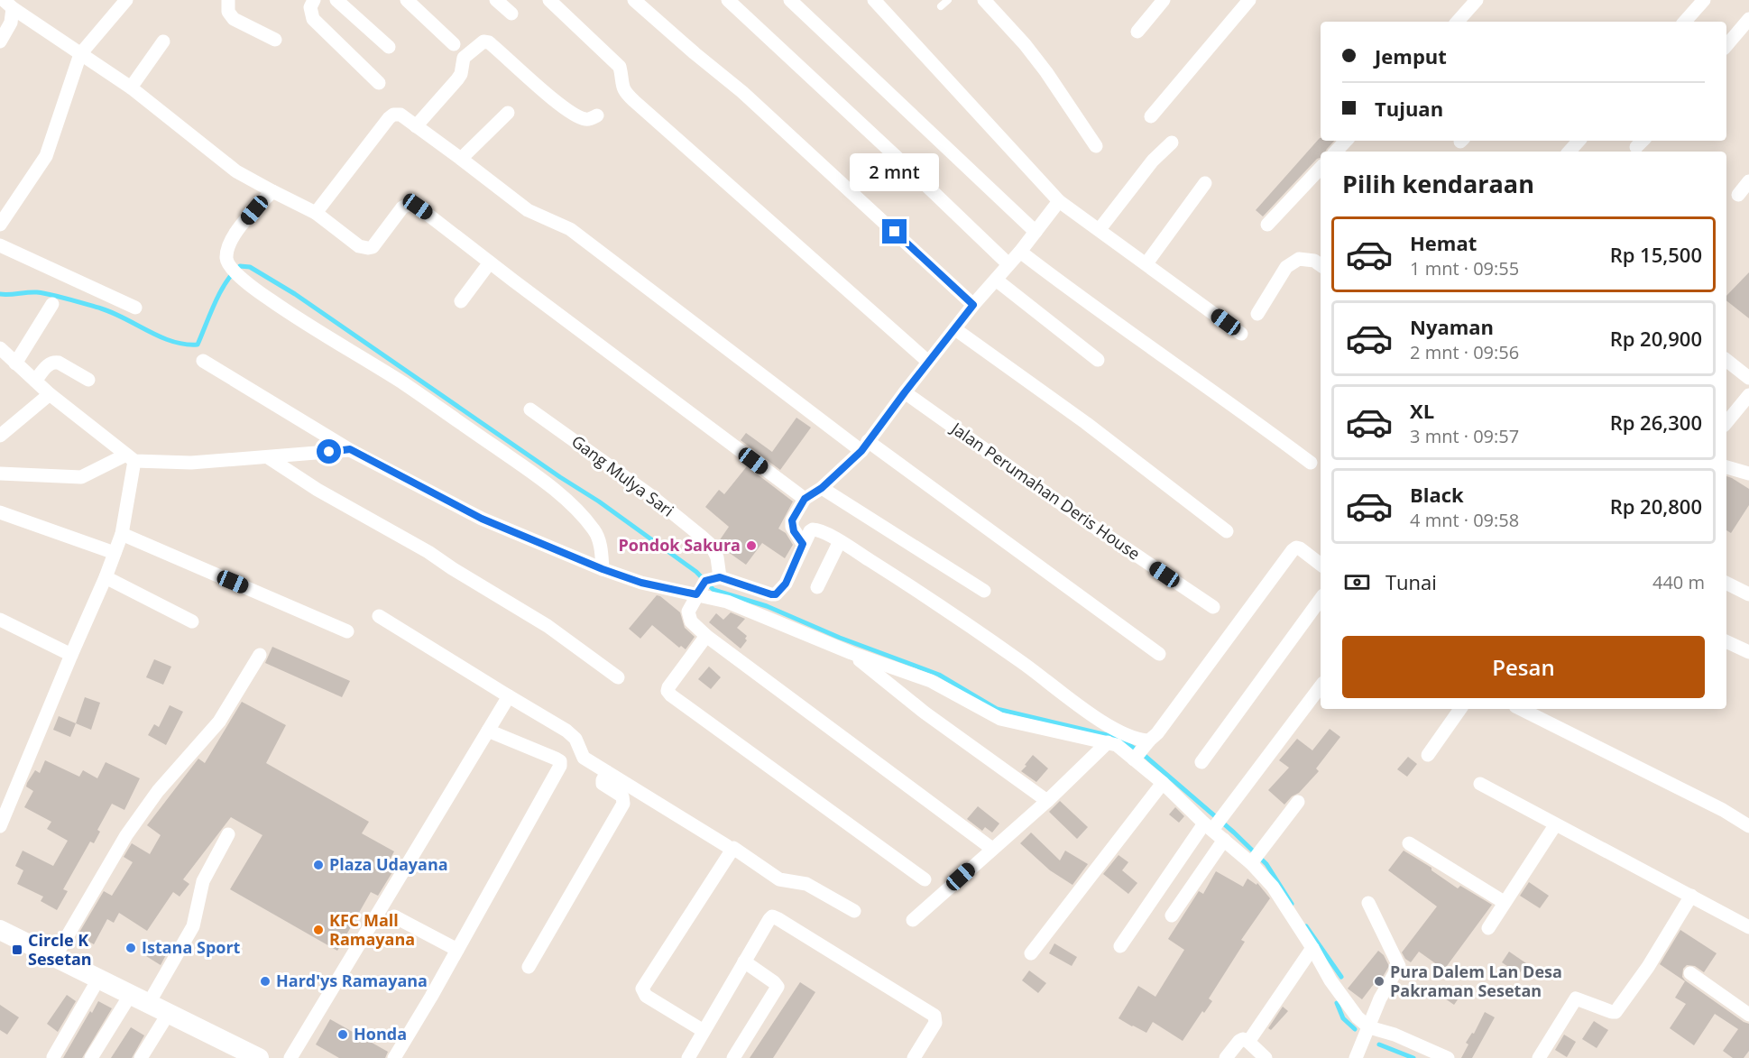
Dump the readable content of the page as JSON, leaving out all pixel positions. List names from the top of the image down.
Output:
{
  "streets": {
    "street": ["Gang Mulya Sari", "Jalan Perumahan Deris House"]
  },
  "places": {
    "other": [
      "Pondok Sakura",
      "Plaza Udayana",
      "KFC Mall Ramayana",
      "Istana Sport",
      "Hard'ys Ramayana",
      "Pura Dalem Lan Desa Pakraman Sesetan",
      "Honda"
    ],
    "transit": ["Circle K Sesetan"]
  },
  "page": {
    "banner": ["Jemput", "Tujuan"],
    "heading": "Pilih kendaraan",
    "bubble": "2 mnt",
    "list": [
      {
        "name": "Hemat",
        "note": "1 mnt · 09:55",
        "value": "Rp 15,500"
      },
      {
        "name": "Nyaman",
        "note": "2 mnt · 09:56",
        "value": "Rp 20,900"
      },
      {
        "name": "XL",
        "note": "3 mnt · 09:57",
        "value": "Rp 26,300"
      },
      {
        "name": "Black",
        "note": "4 mnt · 09:58",
        "value": "Rp 20,800"
      }
    ],
    "pay": ["Tunai", "440 m"],
    "buttons": "Pesan"
  }
}
